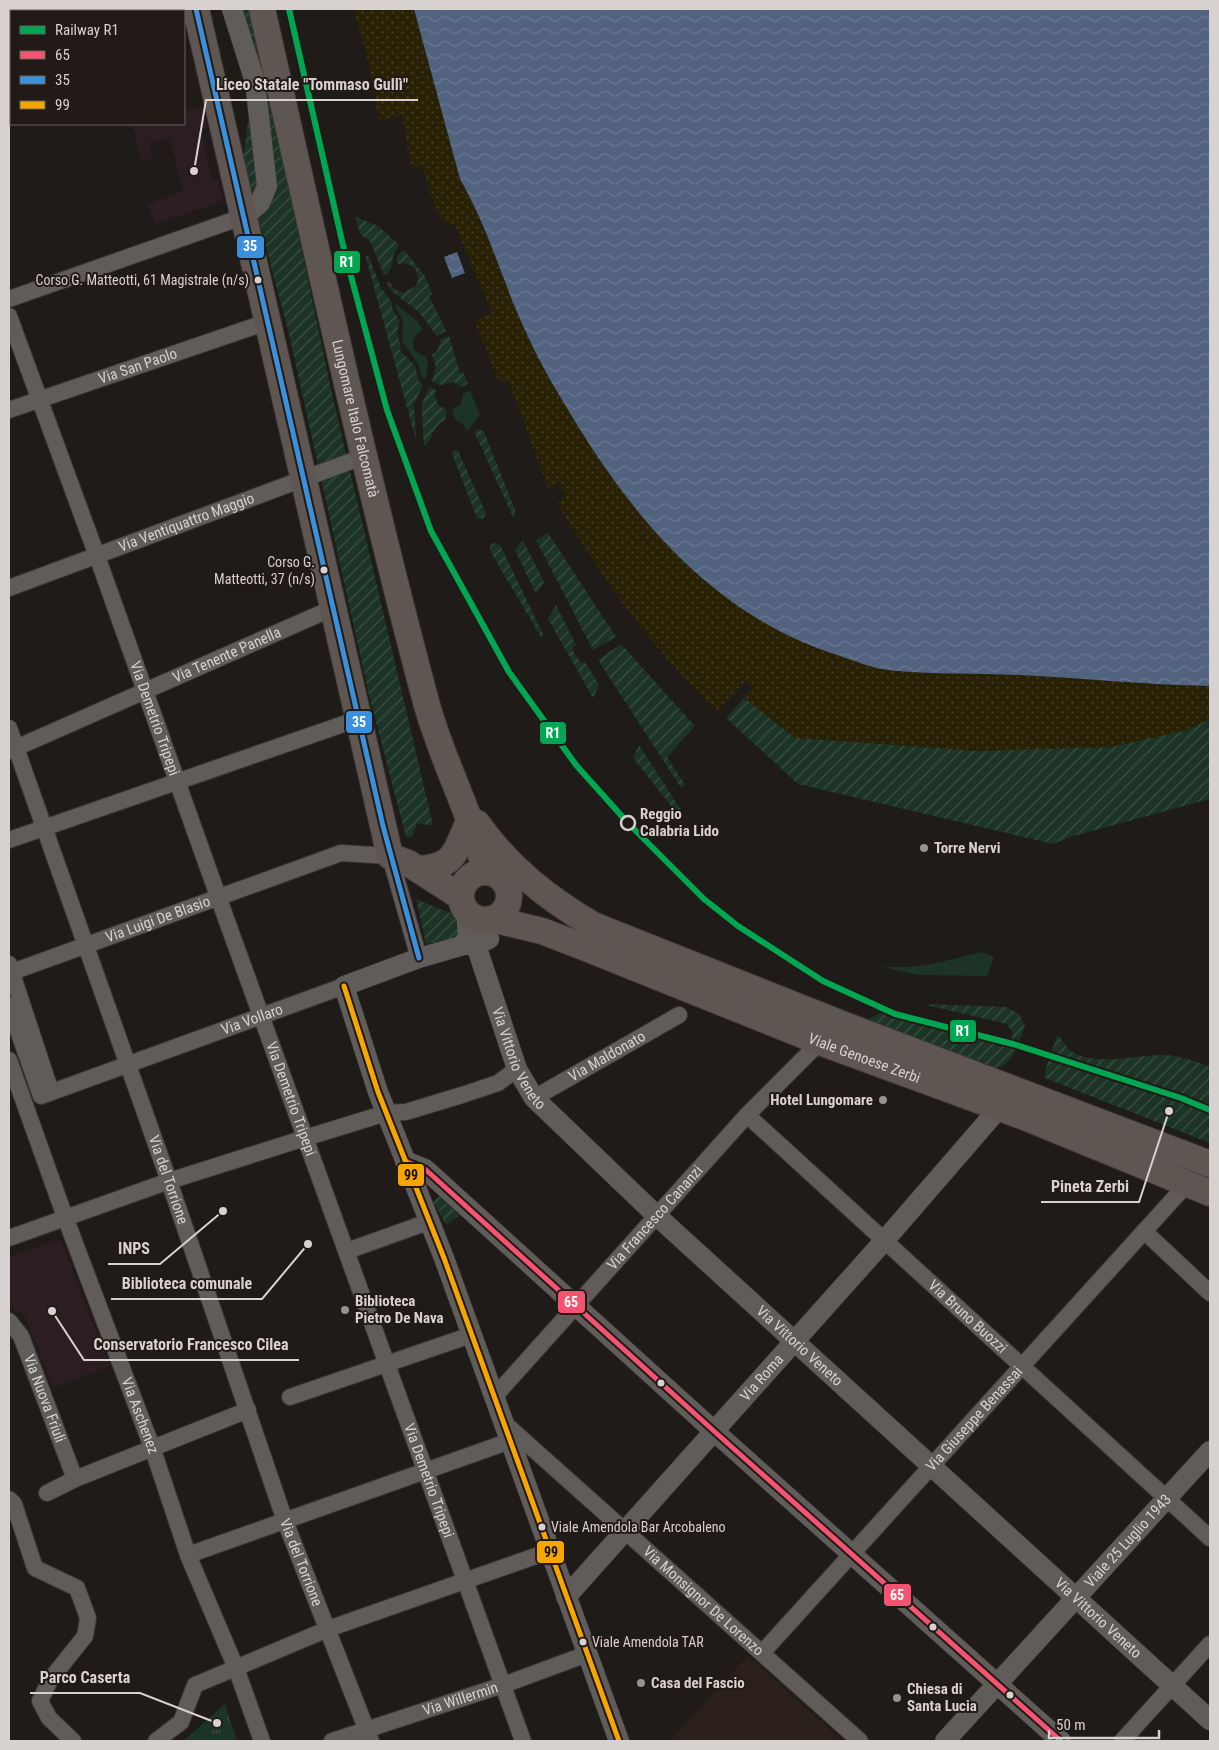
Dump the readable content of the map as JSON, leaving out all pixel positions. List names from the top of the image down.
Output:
{
  "streets": {
    "main road": ["Lungomare Italo Falcomatà", "Viale Genoese Zerbi"],
    "street": [
      "Via San Paolo",
      "Via Ventiquattro Maggio",
      "Via Tenente Panella",
      "Via Demetrio Tripepi",
      "Via Luigi De Blasio",
      "Via Vollaro",
      "Via Maldonato",
      "Via Vittorio Veneto",
      "Via del Torrione",
      "Via Francesco Cananzi",
      "Via Bruno Buozzi",
      "Via Roma",
      "Via Nuova Friuli",
      "Via Aschenez",
      "Via Giuseppe Benassai",
      "Viale 25 Luglio 1943",
      "Via Monsignor De Lorenzo",
      "Via Willermin"
    ]
  },
  "crossings": [
    ["Via San Paolo", "Via Demetrio Tripepi"],
    ["Lungomare Italo Falcomatà", "Via Ventiquattro Maggio"],
    ["Lungomare Italo Falcomatà", "Viale Genoese Zerbi"],
    ["Via Ventiquattro Maggio", "Via Demetrio Tripepi"],
    ["Via Tenente Panella", "Via Demetrio Tripepi"],
    ["Via Tenente Panella", "Via del Torrione"],
    ["Via Demetrio Tripepi", "Via Luigi De Blasio"],
    ["Via Demetrio Tripepi", "Via Vollaro"],
    ["Via Demetrio Tripepi", "Via Willermin"],
    ["Via Luigi De Blasio", "Via del Torrione"],
    ["Via Vollaro", "Via Vittorio Veneto"],
    ["Via Vollaro", "Via del Torrione"],
    ["Via Maldonato", "Via Vittorio Veneto"],
    ["Via Vittorio Veneto", "Via Francesco Cananzi"],
    ["Via Vittorio Veneto", "Via Roma"],
    ["Via Vittorio Veneto", "Via Giuseppe Benassai"],
    ["Via Vittorio Veneto", "Viale 25 Luglio 1943"],
    ["Viale Genoese Zerbi", "Via Francesco Cananzi"],
    ["Viale Genoese Zerbi", "Via Roma"],
    ["Viale Genoese Zerbi", "Via Giuseppe Benassai"],
    ["Via del Torrione", "Via Willermin"],
    ["Via Francesco Cananzi", "Via Bruno Buozzi"],
    ["Via Bruno Buozzi", "Via Roma"],
    ["Via Bruno Buozzi", "Via Giuseppe Benassai"],
    ["Via Bruno Buozzi", "Viale 25 Luglio 1943"],
    ["Via Roma", "Via Monsignor De Lorenzo"],
    ["Via Giuseppe Benassai", "Via Monsignor De Lorenzo"]
  ],
  "places": [
    "Liceo Statale \"Tommaso Gullì\"",
    "Corso G. Matteotti, 61 Magistrale (n/s)",
    "Corso G. Matteotti, 37 (n/s)",
    "Reggio Calabria Lido",
    "Torre Nervi",
    "Hotel Lungomare",
    "Pineta Zerbi",
    "INPS",
    "Biblioteca comunale",
    "Biblioteca Pietro De Nava",
    "Conservatorio Francesco Cilea",
    "Viale Amendola Bar Arcobaleno",
    "Viale Amendola TAR",
    "Casa del Fascio",
    "Chiesa di Santa Lucia",
    "Parco Caserta"
  ],
  "lines": [
    "rail line R1",
    "transit line 35",
    "transit line 99",
    "transit line 65"
  ],
  "legend": [
    "Railway R1",
    "65",
    "35",
    "99"
  ],
  "scale_bar": "50 m"
}
